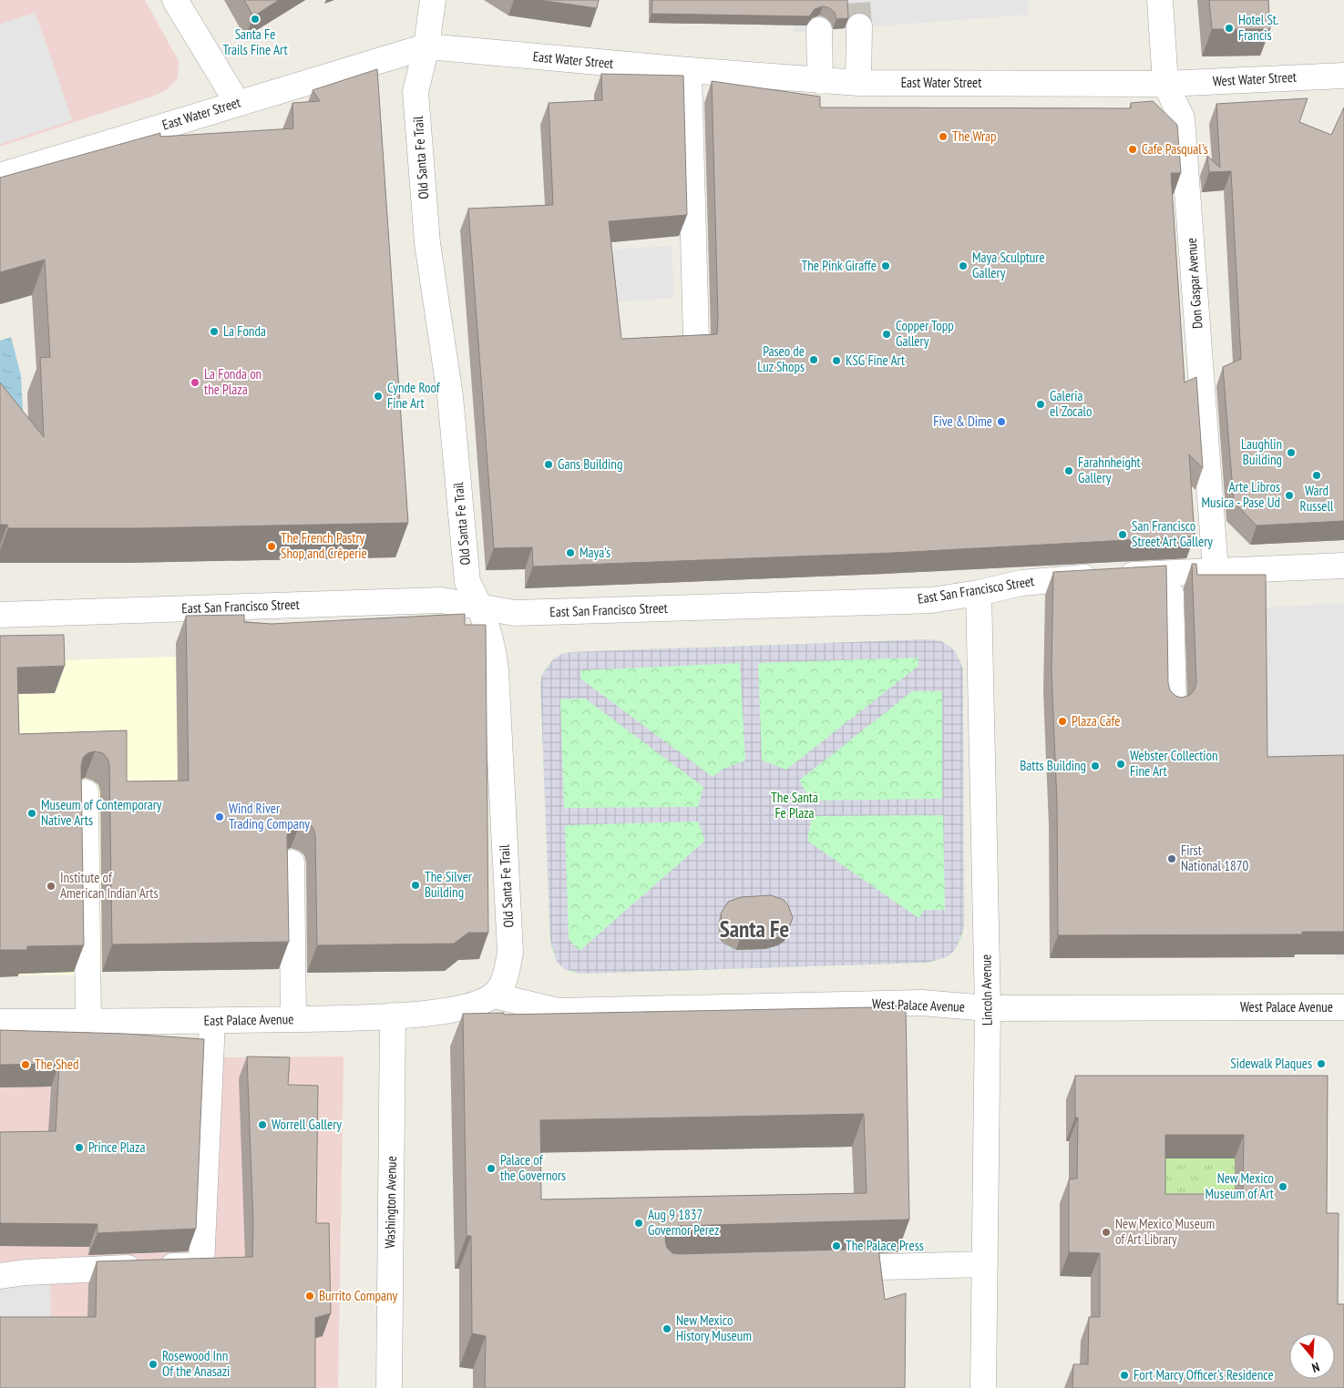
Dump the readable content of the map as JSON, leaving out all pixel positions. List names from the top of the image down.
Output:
{
  "streets": {
    "street": [
      "East Water Street",
      "West Water Street",
      "Old Santa Fe Trail",
      "Don Gaspar Avenue",
      "East San Francisco Street",
      "Lincoln Avenue",
      "West Palace Avenue",
      "East Palace Avenue",
      "Washington Avenue"
    ]
  },
  "crossings": [
    ["East Water Street", "West Water Street"],
    ["East Water Street", "Old Santa Fe Trail"],
    ["East Water Street", "Don Gaspar Avenue"],
    ["West Water Street", "Don Gaspar Avenue"],
    ["Old Santa Fe Trail", "East San Francisco Street"],
    ["Old Santa Fe Trail", "West Palace Avenue"],
    ["Old Santa Fe Trail", "East Palace Avenue"],
    ["Don Gaspar Avenue", "East San Francisco Street"],
    ["East San Francisco Street", "Lincoln Avenue"],
    ["Lincoln Avenue", "West Palace Avenue"],
    ["West Palace Avenue", "East Palace Avenue"],
    ["East Palace Avenue", "Washington Avenue"]
  ],
  "districts": ["Santa Fe"],
  "parks": ["The Santa Fe Plaza"],
  "places": [
    "Santa Fe Trails Fine Art",
    "Hotel St. Francis",
    "The Wrap",
    "Cafe Pasqual's",
    "The Pink Giraffe",
    "Maya Sculpture Gallery",
    "La Fonda",
    "Copper Topp Gallery",
    "Paseo de Luz Shops",
    "KSG Fine Art",
    "La Fonda on the Plaza",
    "Cynde Roof Fine Art",
    "Galeria el Zocalo",
    "Five & Dime",
    "Laughlin Building",
    "Gans Building",
    "Farahnheight Gallery",
    "Ward Russell",
    "Arte Libros Musica - Pase Ud",
    "San Francisco Street Art Gallery",
    "The French Pastry Shop and Crêperie",
    "Maya's",
    "Plaza Cafe",
    "Webster Collection Fine Art",
    "Batts Building",
    "Museum of Contemporary Native Arts",
    "Wind River Trading Company",
    "First National 1870",
    "The Silver Building",
    "Institute of American Indian Arts",
    "Sidewalk Plaques",
    "The Shed",
    "Worrell Gallery",
    "Prince Plaza",
    "Palace of the Governors",
    "New Mexico Museum of Art",
    "Aug 9 1837 Governor Perez",
    "New Mexico Museum of Art Library",
    "The Palace Press",
    "Burrito Company",
    "New Mexico History Museum",
    "Rosewood Inn Of the Anasazi",
    "Fort Marcy Officer's Residence"
  ],
  "north": "bottom"
}
